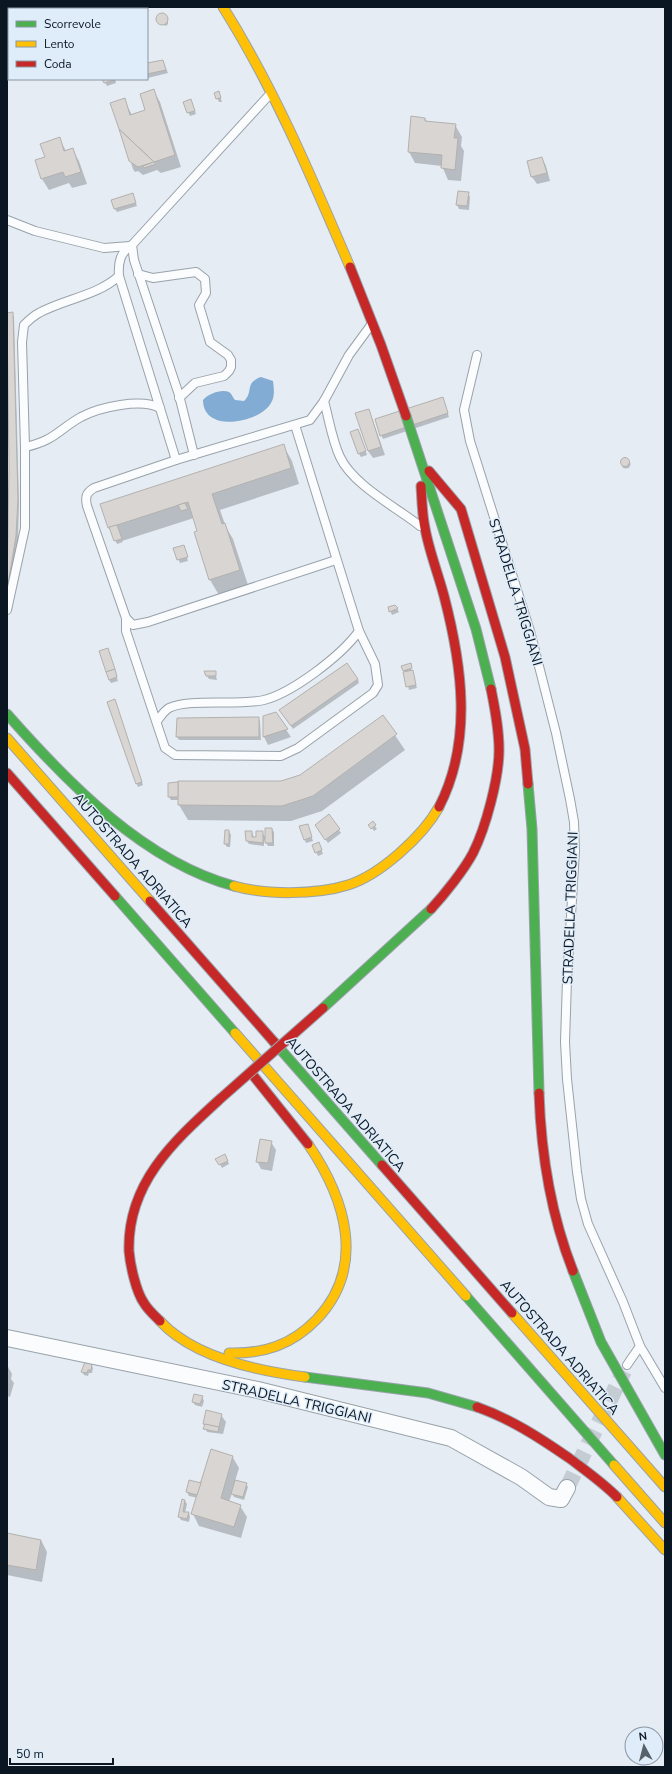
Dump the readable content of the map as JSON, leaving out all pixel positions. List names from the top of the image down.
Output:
{
  "streets": {
    "highway": ["AUTOSTRADA ADRIATICA"],
    "street": ["STRADELLA TRIGGIANI"]
  },
  "legend": ["Scorrevole", "Lento", "Coda"],
  "scale_bar": "50 m",
  "north": "top"
}
